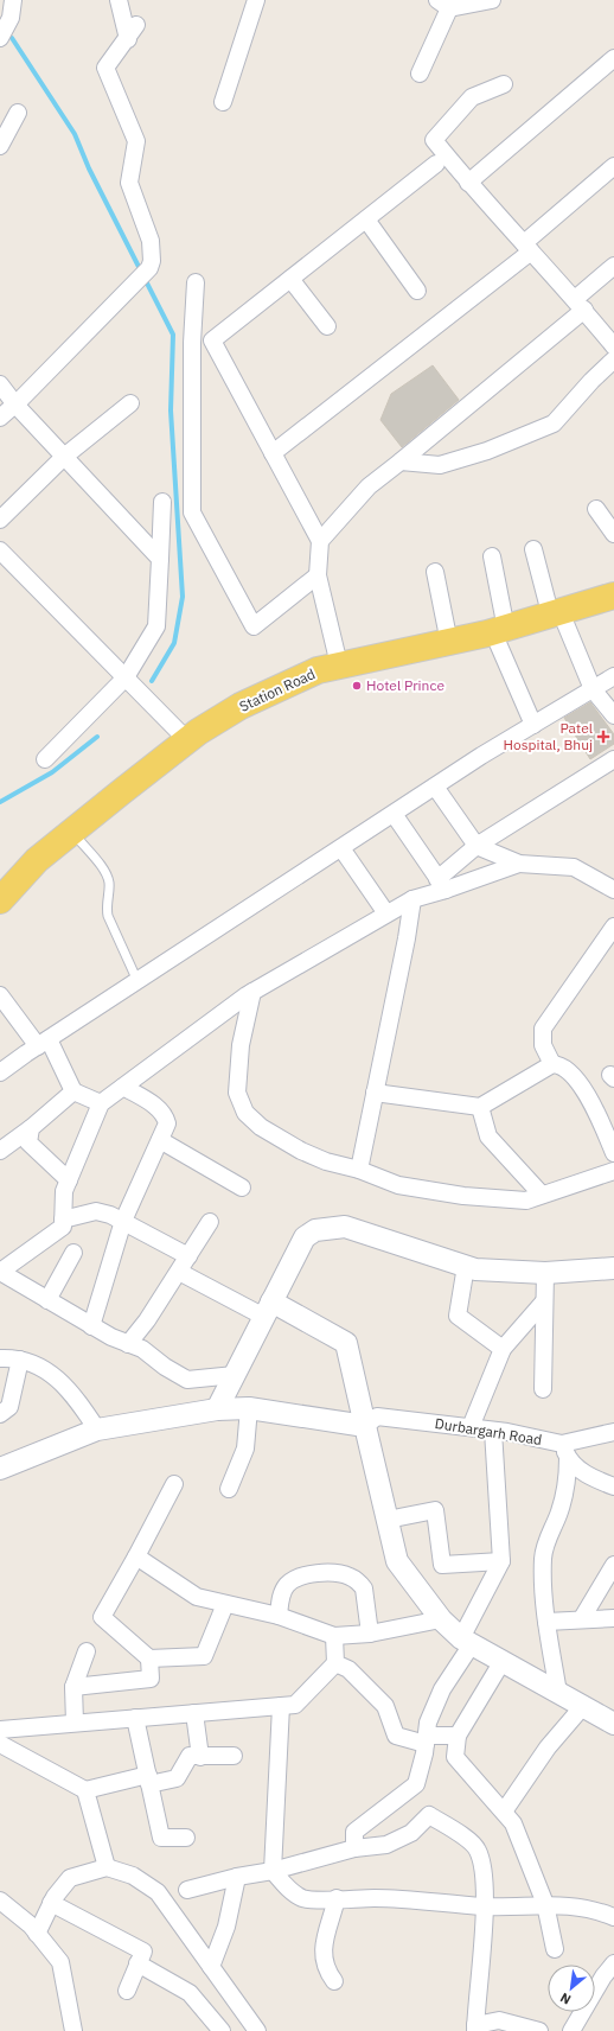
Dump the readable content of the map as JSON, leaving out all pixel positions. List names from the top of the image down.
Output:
{
  "streets": {
    "main road": ["Station Road"],
    "street": ["Durbargarh Road"]
  },
  "places": {
    "other": ["Hotel Prince"],
    "health": ["Patel Hospital, Bhuj"]
  },
  "north": "bottom left"
}
